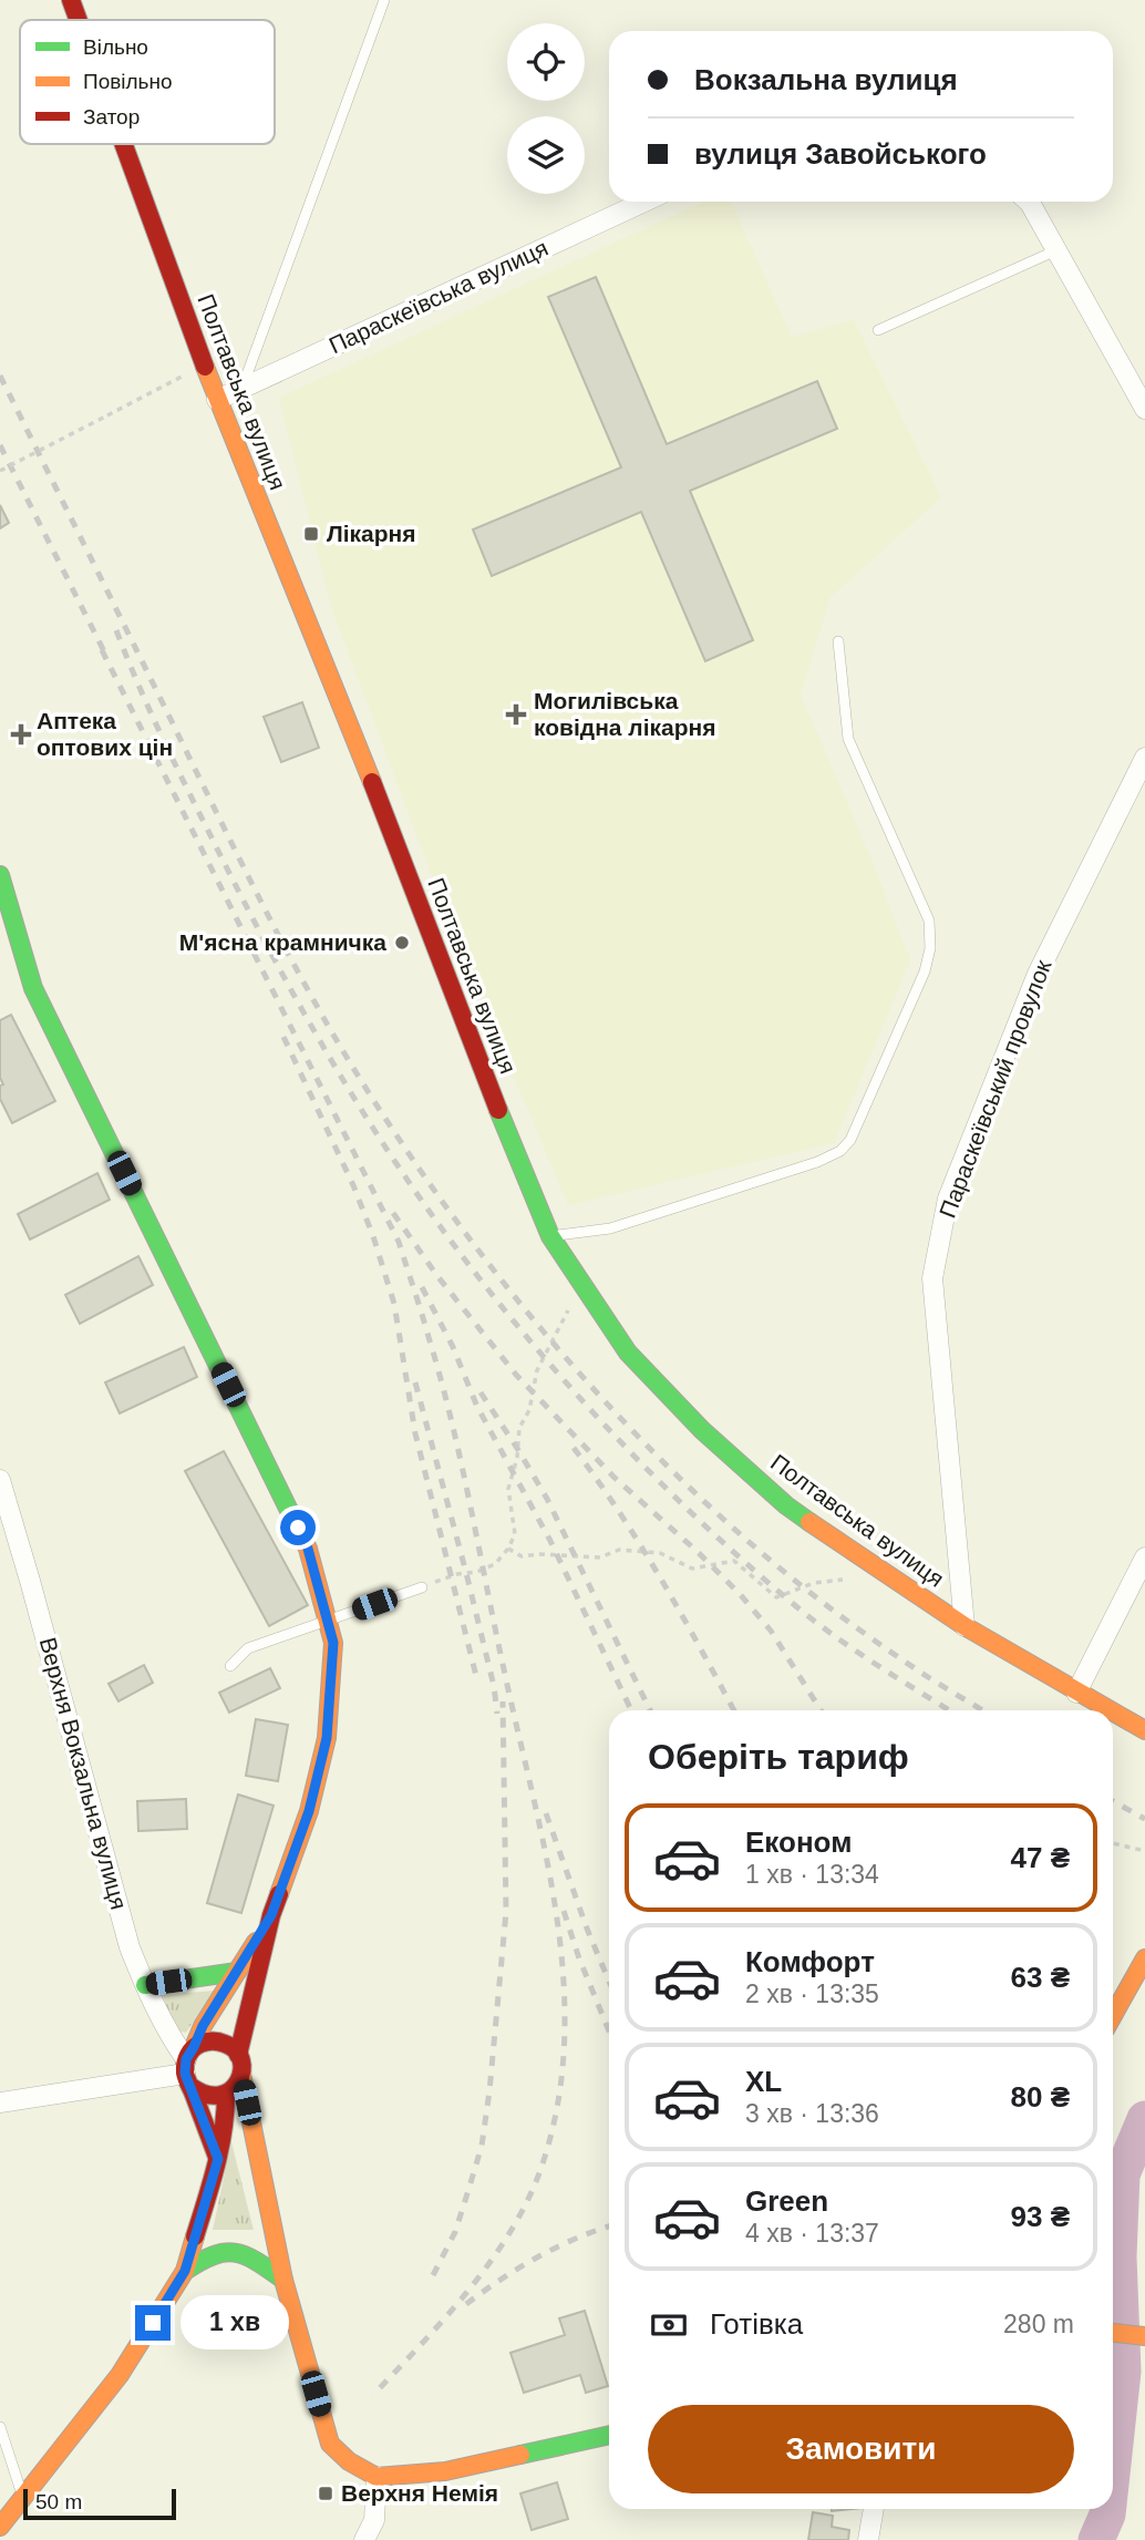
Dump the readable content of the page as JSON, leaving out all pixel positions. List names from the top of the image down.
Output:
{
  "streets": {
    "main road": ["Полтавська вулиця"],
    "street": ["Параскеївська вулиця", "Параскеївський провулок", "Верхня Вокзальна вулиця"]
  },
  "crossings": [
    ["Параскеївська вулиця", "Полтавська вулиця"],
    ["Полтавська вулиця", "Параскеївський провулок"]
  ],
  "places": {
    "transit": ["Лікарня", "Верхня Немія"],
    "health": ["Могилівська ковідна лікарня", "Аптека оптових цін"],
    "other": ["М'ясна крамничка"]
  },
  "legend": ["Вільно", "Повільно", "Затор"],
  "scale_bar": "50 m",
  "page": {
    "banner": ["Вокзальна вулиця", "вулиця Завойського"],
    "heading": "Оберіть тариф",
    "list": [
      {
        "name": "Економ",
        "note": "1 хв · 13:34",
        "value": "47 ₴"
      },
      {
        "name": "Комфорт",
        "note": "2 хв · 13:35",
        "value": "63 ₴"
      },
      {
        "name": "XL",
        "note": "3 хв · 13:36",
        "value": "80 ₴"
      },
      {
        "name": "Green",
        "note": "4 хв · 13:37",
        "value": "93 ₴"
      }
    ],
    "pay": ["Готівка", "280 m"],
    "bubble": "1 хв",
    "buttons": "Замовити",
    "scale": "50 m"
  }
}
